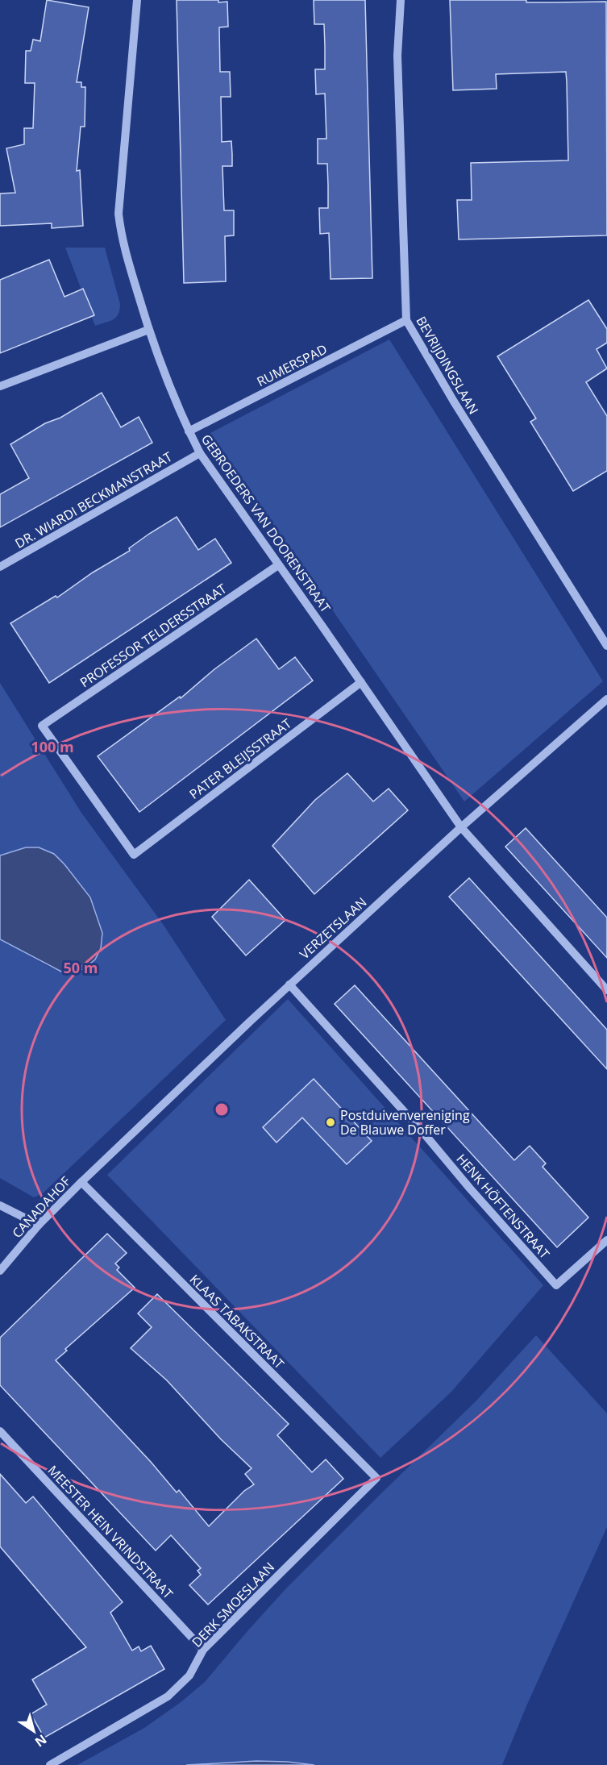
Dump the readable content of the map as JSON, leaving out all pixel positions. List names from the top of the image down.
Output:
{
  "streets": {
    "street": [
      "RUMERSPAD",
      "BEVRIJDINGSLAAN",
      "DR. WIARDI BECKMANSTRAAT",
      "GEBROEDERS VAN DOORENSTRAAT",
      "PROFESSOR TELDERSSTRAAT",
      "PATER BLEIJSSTRAAT",
      "VERZETSLAAN",
      "HENK HÖFTENSTRAAT",
      "CANADAHOF",
      "KLAAS TABAKSTRAAT",
      "MEESTER HEIN VRINDSTRAAT",
      "DERK SMOESLAAN"
    ]
  },
  "crossings": [
    ["RUMERSPAD", "BEVRIJDINGSLAAN"],
    ["RUMERSPAD", "GEBROEDERS VAN DOORENSTRAAT"],
    ["DR. WIARDI BECKMANSTRAAT", "GEBROEDERS VAN DOORENSTRAAT"],
    ["GEBROEDERS VAN DOORENSTRAAT", "PROFESSOR TELDERSSTRAAT"],
    ["GEBROEDERS VAN DOORENSTRAAT", "PATER BLEIJSSTRAAT"],
    ["GEBROEDERS VAN DOORENSTRAAT", "VERZETSLAAN"],
    ["PROFESSOR TELDERSSTRAAT", "PATER BLEIJSSTRAAT"],
    ["VERZETSLAAN", "HENK HÖFTENSTRAAT"],
    ["VERZETSLAAN", "CANADAHOF"],
    ["VERZETSLAAN", "KLAAS TABAKSTRAAT"],
    ["CANADAHOF", "KLAAS TABAKSTRAAT"],
    ["KLAAS TABAKSTRAAT", "DERK SMOESLAAN"],
    ["MEESTER HEIN VRINDSTRAAT", "DERK SMOESLAAN"]
  ],
  "places": ["Postduivenvereniging De Blauwe Doffer"],
  "north": "bottom right",
  "rings": ["100 m", "50 m"]
}
